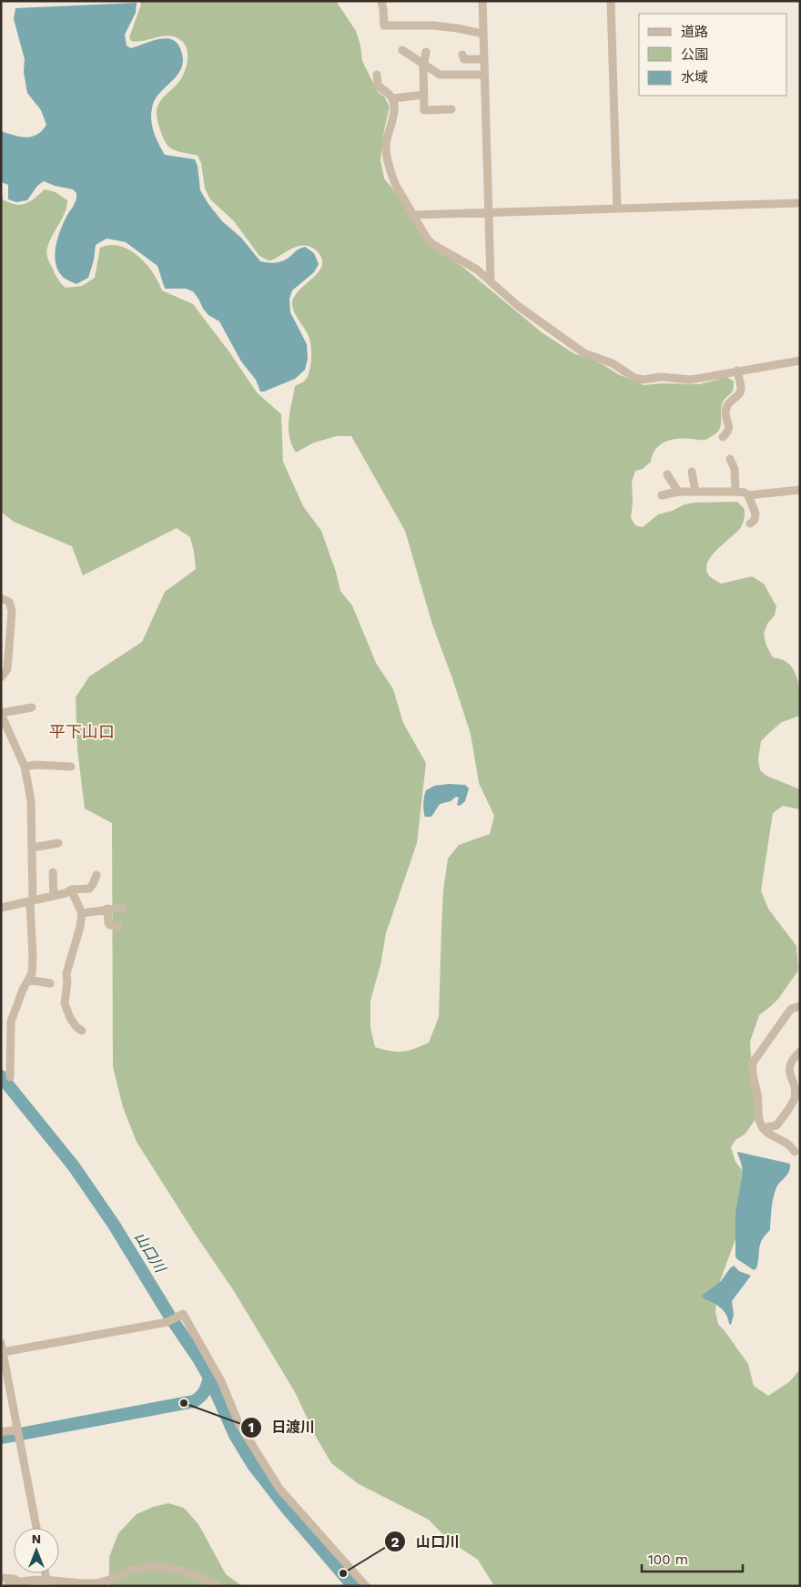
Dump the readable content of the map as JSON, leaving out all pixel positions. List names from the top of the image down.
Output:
{
  "districts": ["平下山口"],
  "water": ["山口川"],
  "places": ["日渡川", "山口川"],
  "legend": ["道路", "公園", "水域"],
  "scale_bar": "100 m",
  "north": "top"
}
